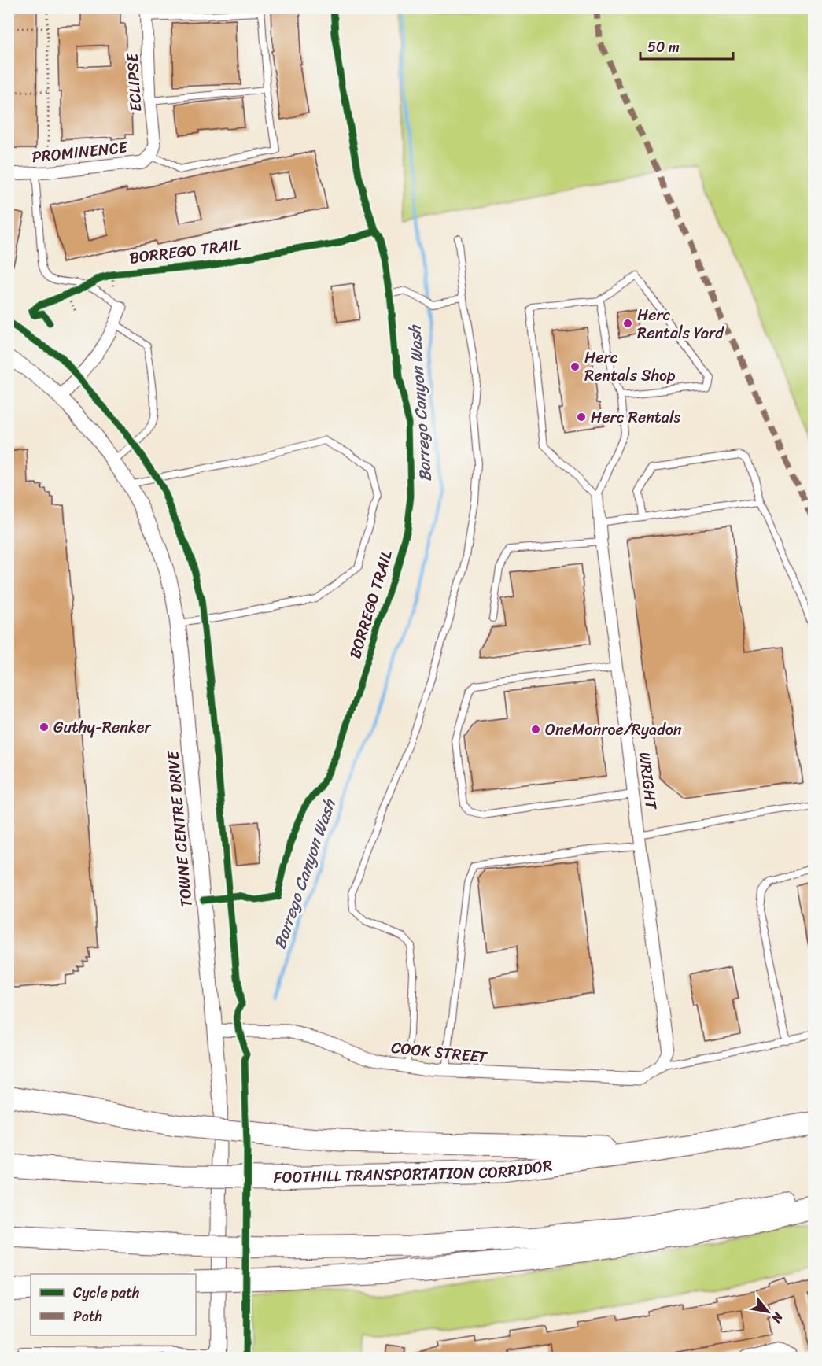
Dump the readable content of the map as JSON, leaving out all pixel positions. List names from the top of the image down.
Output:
{
  "streets": {
    "highway": ["FOOTHILL TRANSPORTATION CORRIDOR"],
    "street": [
      "ECLIPSE",
      "PROMINENCE",
      "WRIGHT",
      "TOWNE CENTRE DRIVE",
      "COOK STREET"
    ],
    "cycle path": ["BORREGO TRAIL"]
  },
  "crossings": [
    ["ECLIPSE", "PROMINENCE"],
    ["WRIGHT", "COOK STREET"],
    ["TOWNE CENTRE DRIVE", "COOK STREET"]
  ],
  "water": ["Borrego Canyon Wash"],
  "places": [
    "Herc Rentals Yard",
    "Herc Rentals Shop",
    "Herc Rentals",
    "Guthy-Renker",
    "OneMonroe/Ryadon"
  ],
  "legend": ["Cycle path", "Path"],
  "scale_bar": "50 m",
  "north": "bottom right"
}
